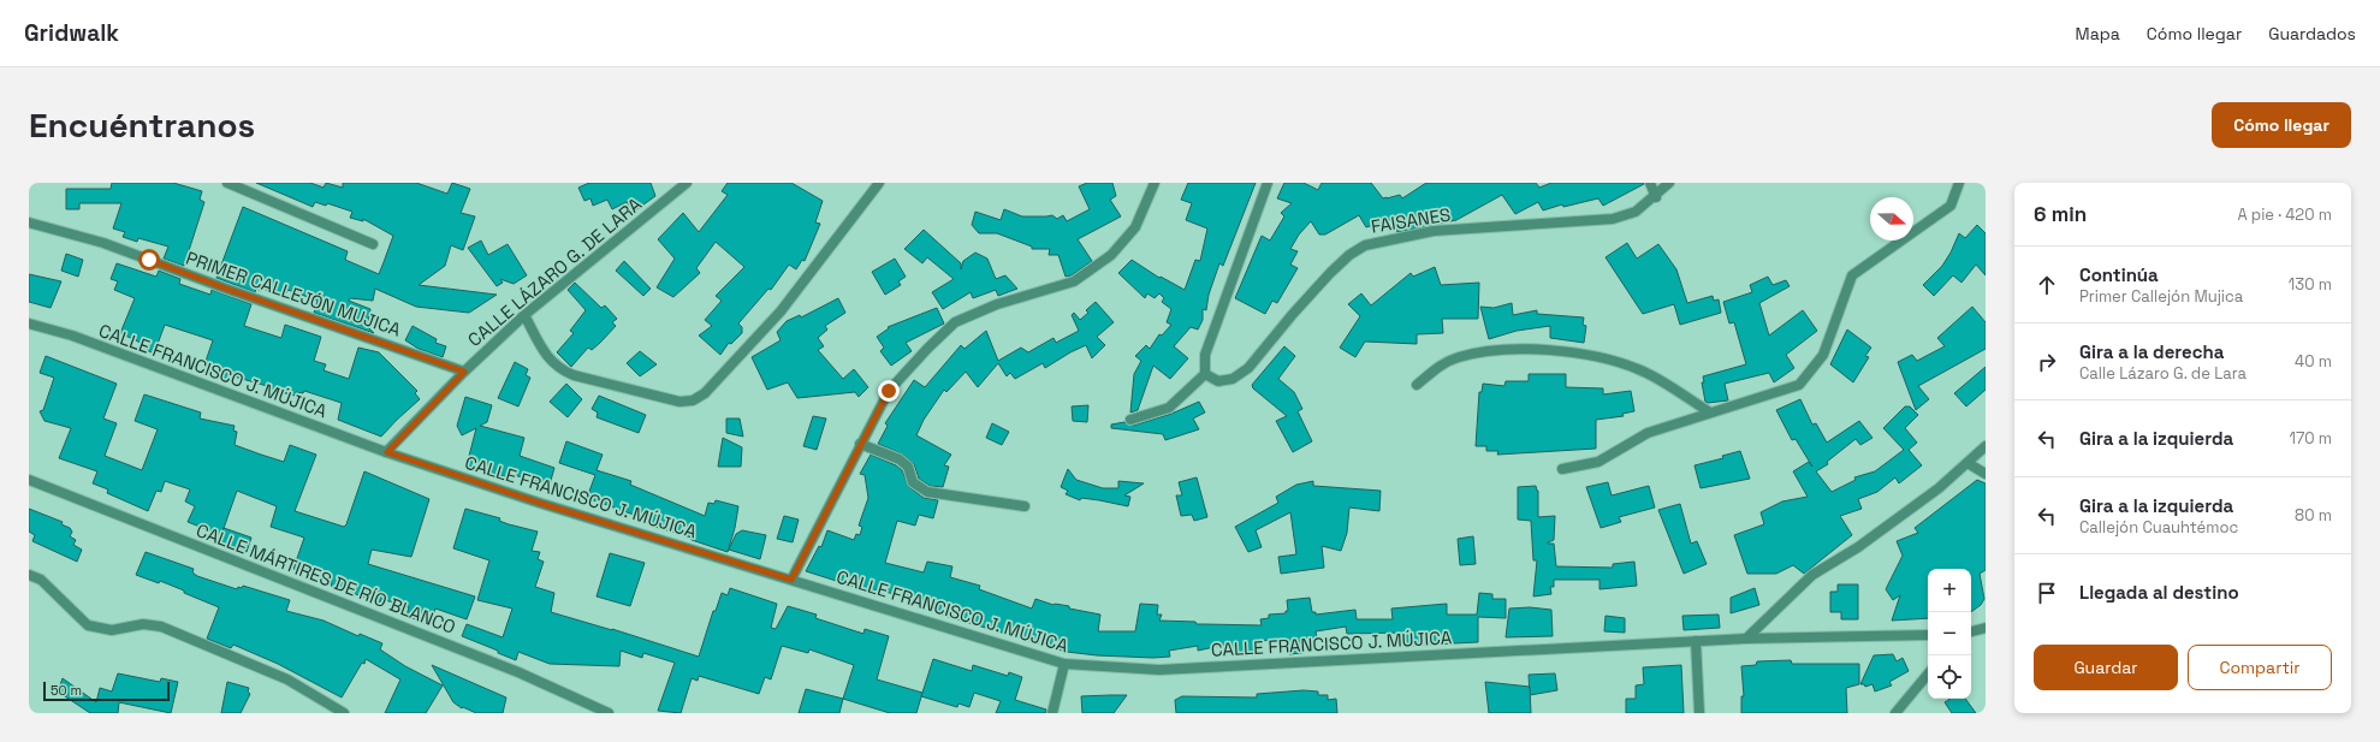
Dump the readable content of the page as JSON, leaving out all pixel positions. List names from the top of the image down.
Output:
{
  "streets": {
    "street": [
      "FAISANES",
      "CALLE LÁZARO G. DE LARA",
      "PRIMER CALLEJÓN MUJICA",
      "CALLE FRANCISCO J. MÚJICA",
      "CALLE MÁRTIRES DE RÍO BLANCO"
    ]
  },
  "crossings": [
    ["CALLE LÁZARO G. DE LARA", "PRIMER CALLEJÓN MUJICA"],
    ["CALLE LÁZARO G. DE LARA", "CALLE FRANCISCO J. MÚJICA"]
  ],
  "scale_bar": "50 m",
  "north": "right",
  "page": {
    "header": "Gridwalk",
    "nav": ["Mapa", "Cómo llegar", "Guardados"],
    "buttons": [
      "Cómo llegar",
      ["Guardar", "Compartir"]
    ],
    "title": "Encuéntranos",
    "heading": ["6 min", "A pie · 420 m"],
    "list": [
      ["Continúa", "Primer Callejón Mujica", "130 m"],
      ["Gira a la derecha", "Calle Lázaro G. de Lara", "40 m"],
      ["Gira a la izquierda", "170 m"],
      ["Gira a la izquierda", "Callejón Cuauhtémoc", "80 m"],
      "Llegada al destino"
    ],
    "map_buttons": ["+", "−"],
    "scale": "50 m"
  }
}
